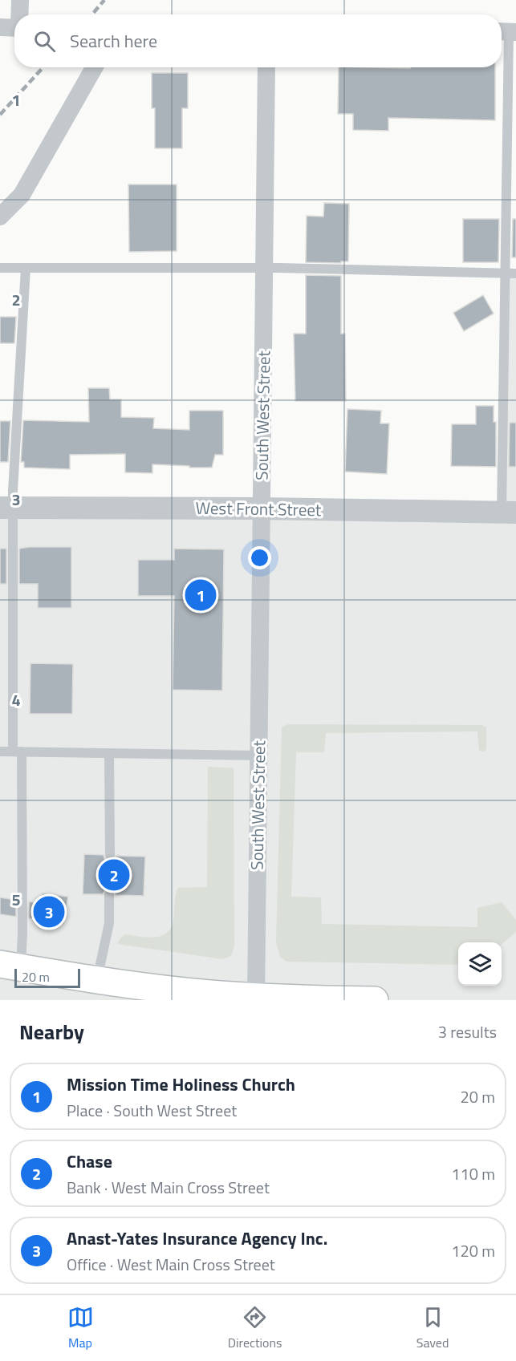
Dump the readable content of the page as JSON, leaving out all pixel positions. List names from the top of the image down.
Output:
{
  "streets": {
    "street": ["South West Street", "West Front Street"]
  },
  "crossings": [
    ["South West Street", "West Front Street"]
  ],
  "scale_bar": "20 m",
  "page": {
    "search": "Search here",
    "pins": ["1", "2", "3"],
    "scale": "20 m",
    "heading": ["Nearby", "3 results"],
    "list": [
      {
        "mark": "1",
        "name": "Mission Time Holiness Church",
        "note": "Place · South West Street",
        "value": "20 m"
      },
      {
        "mark": "2",
        "name": "Chase",
        "note": "Bank · West Main Cross Street",
        "value": "110 m"
      },
      {
        "mark": "3",
        "name": "Anast-Yates Insurance Agency Inc.",
        "note": "Office · West Main Cross Street",
        "value": "120 m"
      }
    ],
    "nav": ["Map", "Directions", "Saved"]
  },
  "grid": {
    "rows": [
      "1",
      "2",
      "3",
      "4",
      "5"
    ]
  }
}
